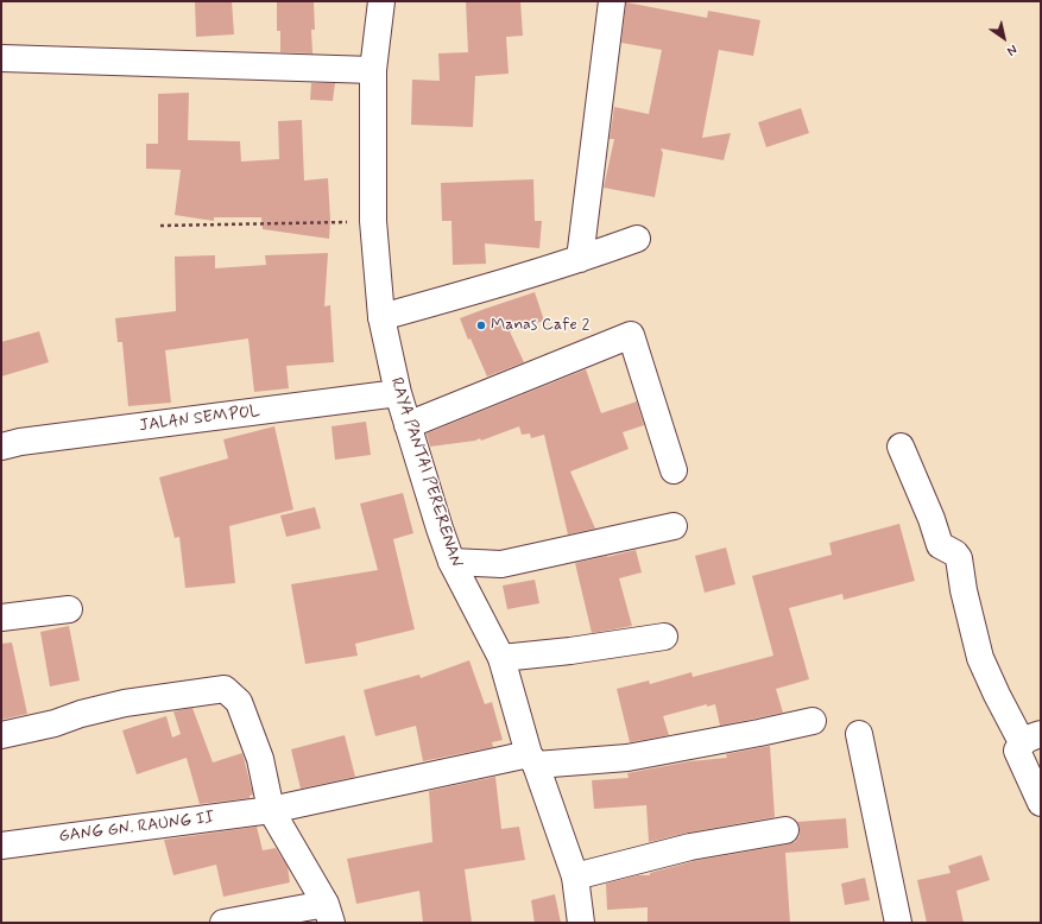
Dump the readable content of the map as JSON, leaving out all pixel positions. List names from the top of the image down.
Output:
{
  "streets": {
    "street": ["JALAN SEMPOL", "RAYA PANTAI PERERENAN", "GANG GN. RAUNG II"]
  },
  "crossings": [
    ["JALAN SEMPOL", "RAYA PANTAI PERERENAN"],
    ["RAYA PANTAI PERERENAN", "GANG GN. RAUNG II"]
  ],
  "places": ["Manas Cafe 2"],
  "north": "bottom right"
}
